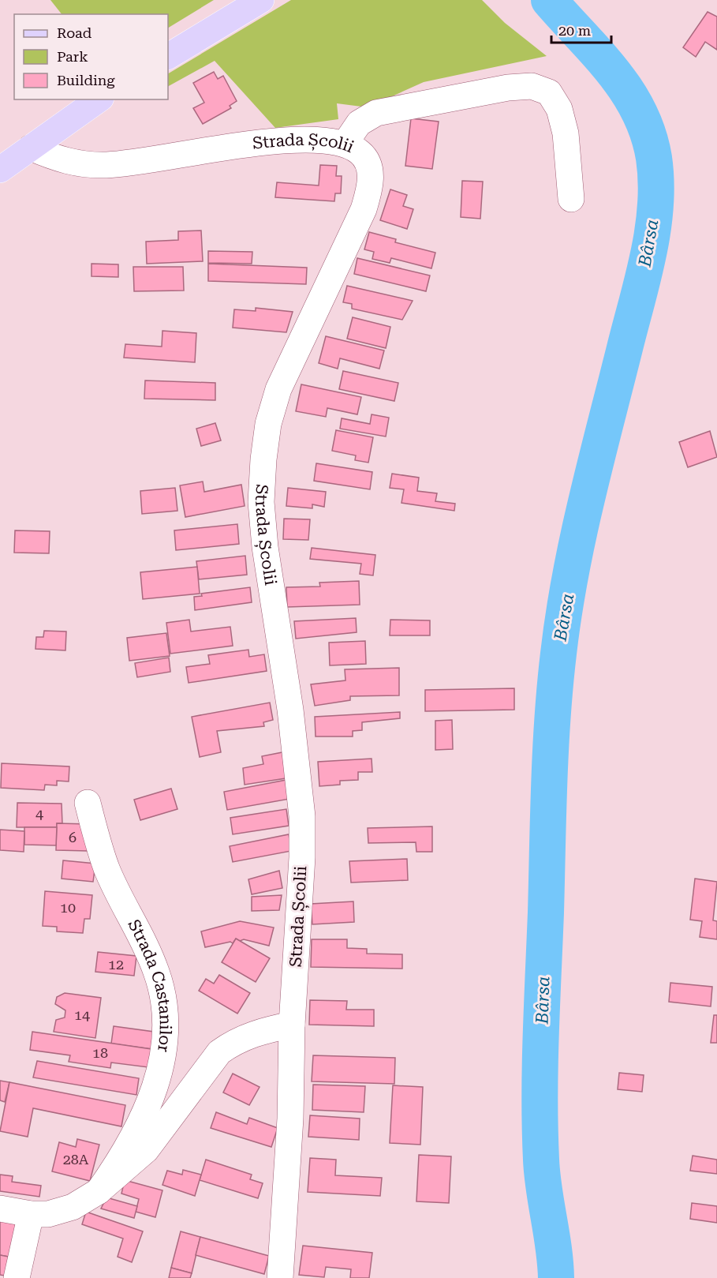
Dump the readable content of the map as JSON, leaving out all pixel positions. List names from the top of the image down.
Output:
{
  "streets": {
    "street": ["Strada Școlii", "Strada Castanilor"]
  },
  "crossings": [
    ["Strada Școlii", "Strada Castanilor"]
  ],
  "water": ["Bârsa"],
  "house_numbers": [
    "4",
    "6",
    "10",
    "12",
    "14",
    "18",
    "28A"
  ],
  "legend": ["Road", "Park", "Building"],
  "scale_bar": "20 m"
}
